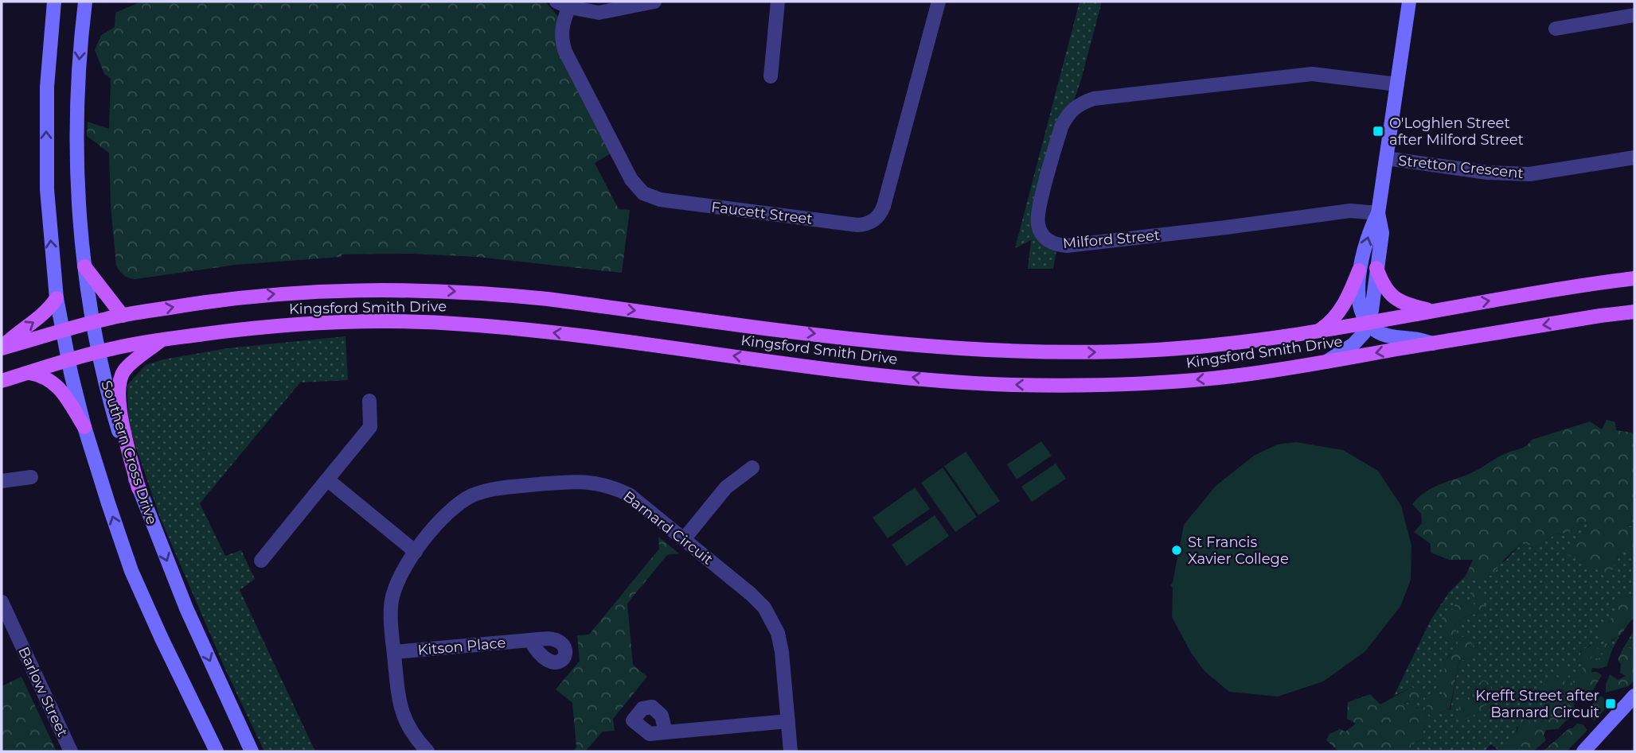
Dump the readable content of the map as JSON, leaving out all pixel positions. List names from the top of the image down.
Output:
{
  "streets": {
    "main road": ["Kingsford Smith Drive", "Southern Cross Drive"],
    "street": [
      "Stretton Crescent",
      "Faucett Street",
      "Milford Street",
      "Barnard Circuit",
      "Kitson Place",
      "Barlow Street"
    ]
  },
  "crossings": [
    ["Kingsford Smith Drive", "Southern Cross Drive"],
    ["Barnard Circuit", "Kitson Place"]
  ],
  "places": {
    "transit": ["O'Loghlen Street after Milford Street", "Krefft Street after Barnard Circuit"],
    "other": ["St Francis Xavier College"]
  }
}
